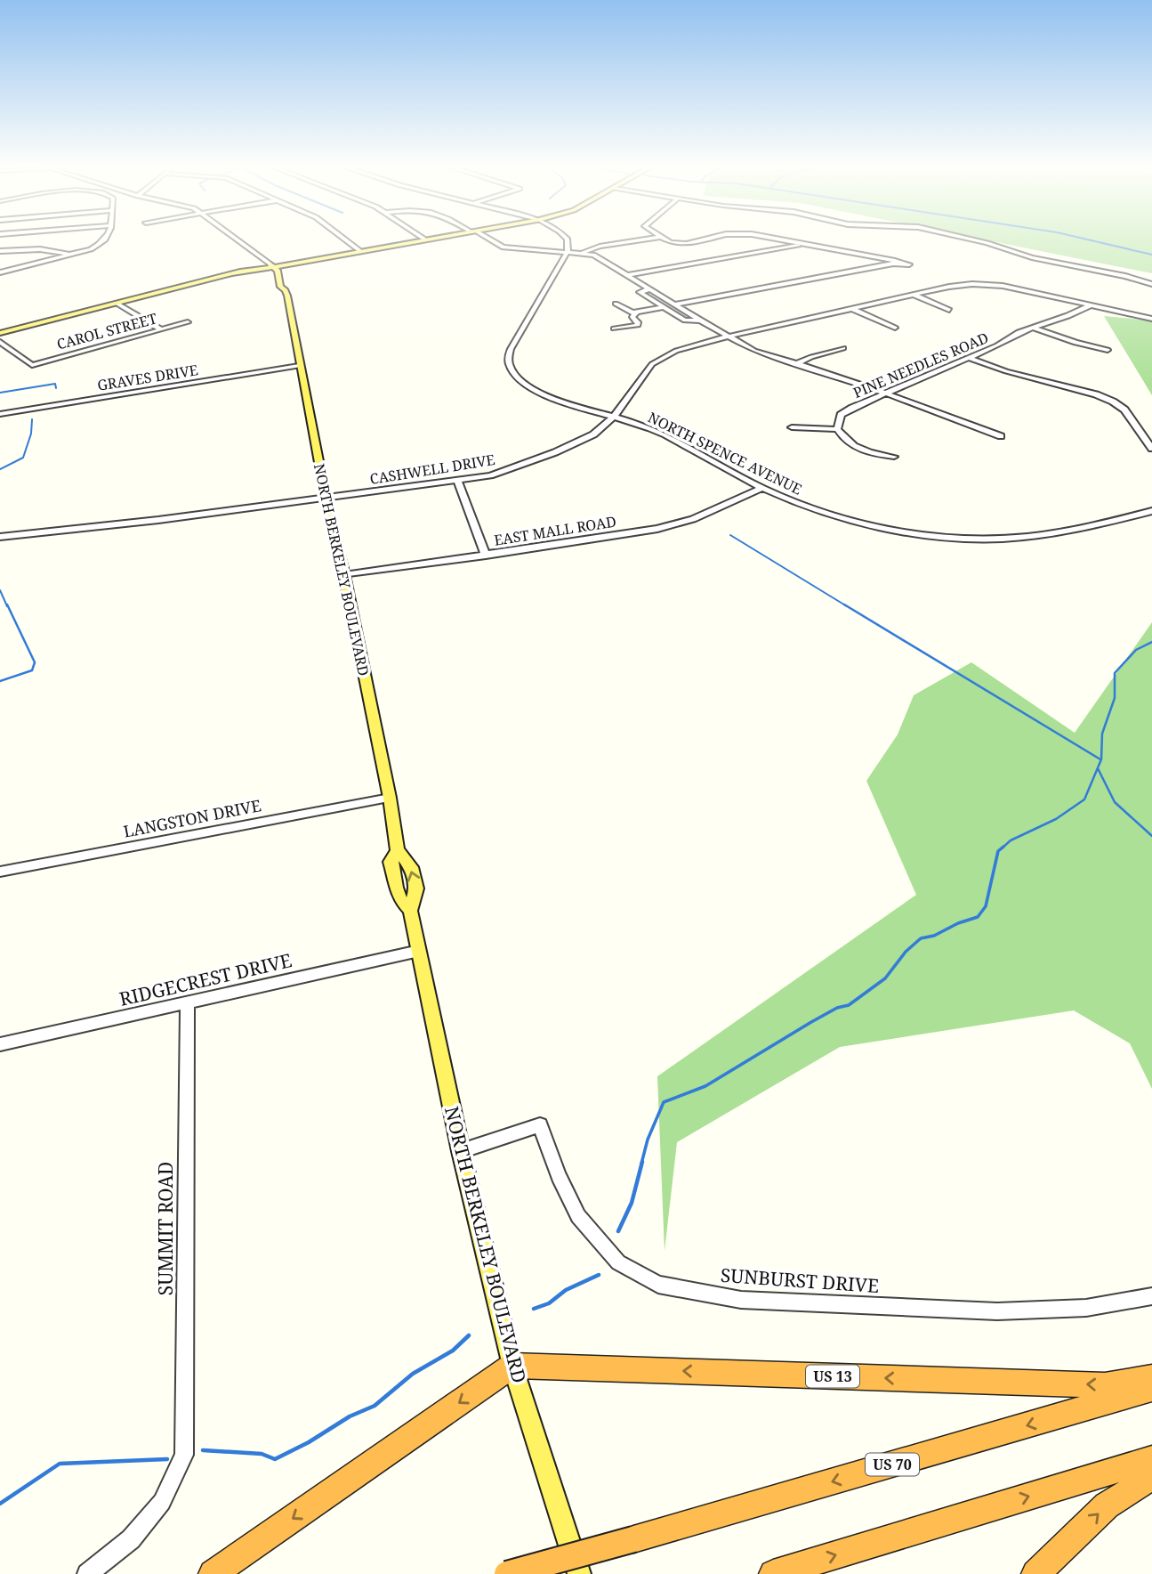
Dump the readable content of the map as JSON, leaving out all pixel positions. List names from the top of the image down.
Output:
{
  "streets": {
    "highway": ["US 13", "US 70"],
    "main road": ["NORTH BERKELEY BOULEVARD"],
    "street": [
      "CAROL STREET",
      "PINE NEEDLES ROAD",
      "GRAVES DRIVE",
      "NORTH SPENCE AVENUE",
      "CASHWELL DRIVE",
      "EAST MALL ROAD",
      "LANGSTON DRIVE",
      "RIDGECREST DRIVE",
      "SUMMIT ROAD",
      "SUNBURST DRIVE"
    ]
  },
  "crossings": [
    ["PINE NEEDLES ROAD", "CASHWELL DRIVE"],
    ["GRAVES DRIVE", "NORTH BERKELEY BOULEVARD"],
    ["NORTH SPENCE AVENUE", "CASHWELL DRIVE"],
    ["NORTH SPENCE AVENUE", "EAST MALL ROAD"],
    ["CASHWELL DRIVE", "NORTH BERKELEY BOULEVARD"],
    ["EAST MALL ROAD", "NORTH BERKELEY BOULEVARD"],
    ["NORTH BERKELEY BOULEVARD", "LANGSTON DRIVE"],
    ["NORTH BERKELEY BOULEVARD", "RIDGECREST DRIVE"],
    ["NORTH BERKELEY BOULEVARD", "SUNBURST DRIVE"],
    ["NORTH BERKELEY BOULEVARD", "US 13"],
    ["RIDGECREST DRIVE", "SUMMIT ROAD"]
  ]
}
